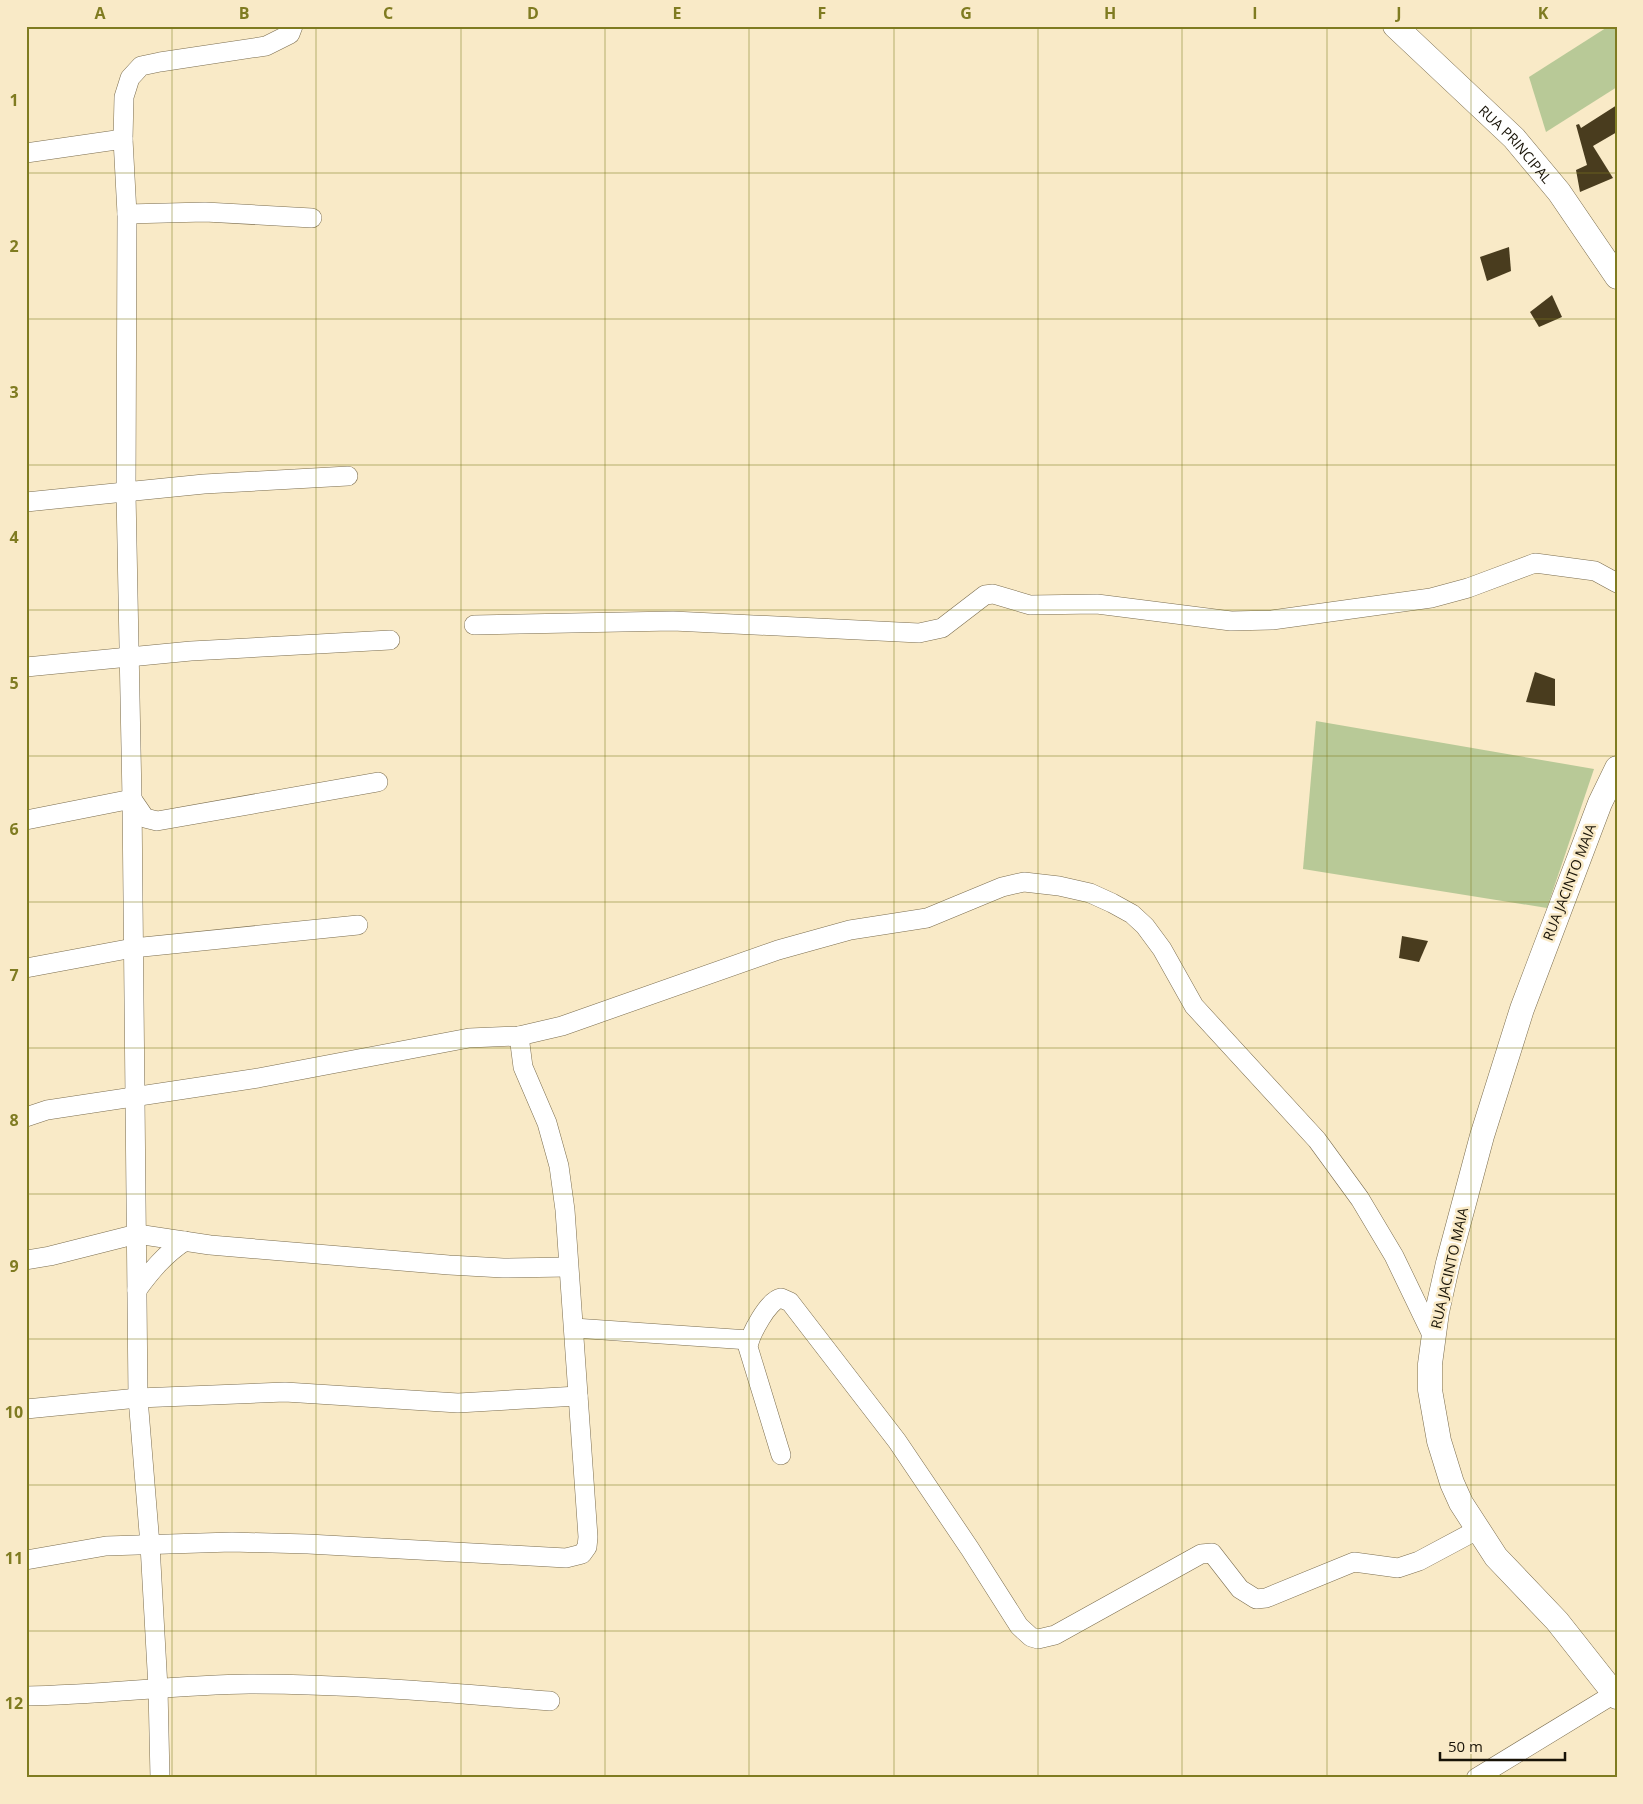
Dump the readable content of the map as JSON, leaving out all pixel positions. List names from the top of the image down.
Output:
{
  "streets": {
    "street": ["RUA PRINCIPAL", "RUA JACINTO MAIA"]
  },
  "scale_bar": "50 m",
  "grid": {
    "columns": [
      "A",
      "B",
      "C",
      "D",
      "E",
      "F",
      "G",
      "H",
      "I",
      "J",
      "K"
    ],
    "rows": [
      "1",
      "2",
      "3",
      "4",
      "5",
      "6",
      "7",
      "8",
      "9",
      "10",
      "11",
      "12"
    ]
  }
}
